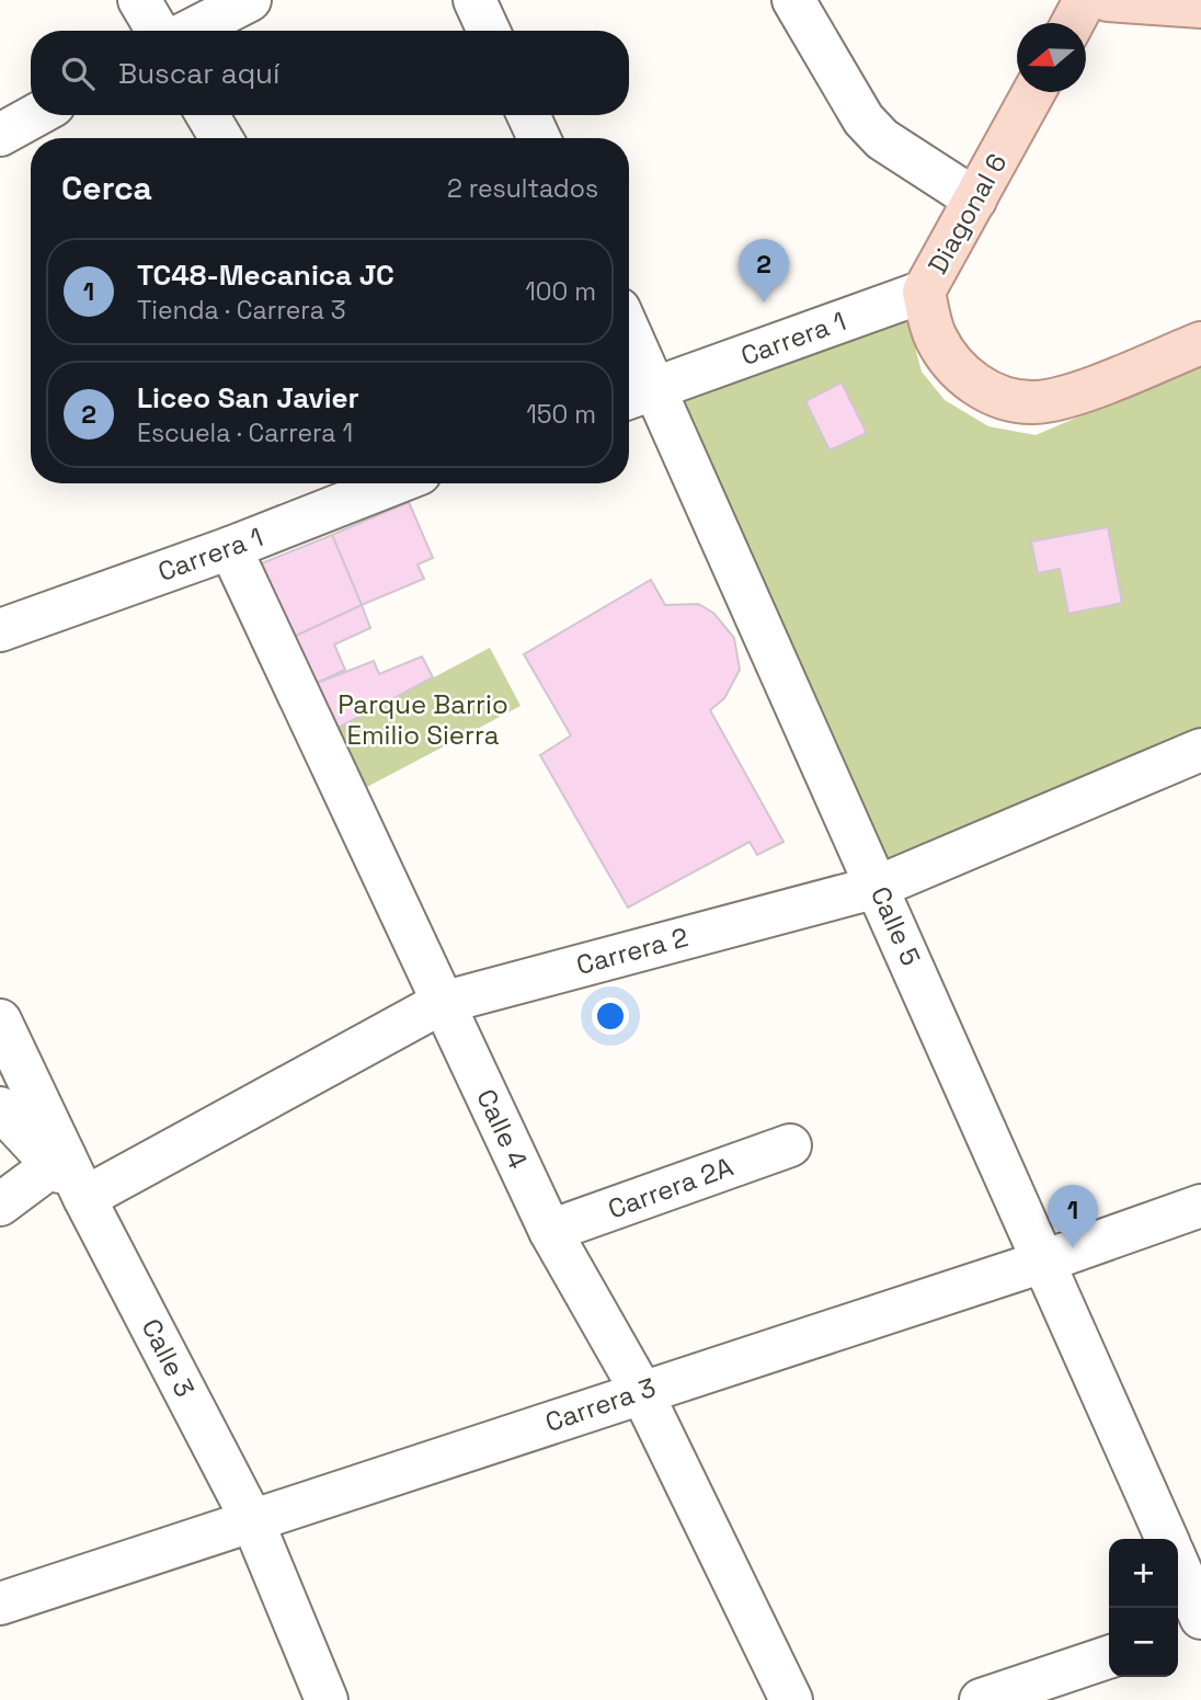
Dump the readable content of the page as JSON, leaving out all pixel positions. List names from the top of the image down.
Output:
{
  "streets": {
    "main road": ["Diagonal 6"],
    "street": [
      "Carrera 1",
      "Calle 5",
      "Carrera 2",
      "Calle 4",
      "Carrera 2A",
      "Calle 3",
      "Carrera 3"
    ]
  },
  "crossings": [
    ["Diagonal 6", "Carrera 1"],
    ["Carrera 1", "Calle 5"],
    ["Carrera 1", "Calle 4"],
    ["Calle 5", "Carrera 2"],
    ["Calle 5", "Carrera 3"],
    ["Carrera 2", "Calle 4"],
    ["Carrera 2", "Calle 3"],
    ["Calle 4", "Carrera 2A"],
    ["Calle 4", "Carrera 3"],
    ["Calle 3", "Carrera 3"]
  ],
  "parks": ["Parque Barrio Emilio Sierra"],
  "north": "left",
  "page": {
    "search": "Buscar aquí",
    "heading": ["Cerca", "2 resultados"],
    "list": [
      {
        "mark": "1",
        "name": "TC48-Mecanica JC",
        "note": "Tienda · Carrera 3",
        "value": "100 m"
      },
      {
        "mark": "2",
        "name": "Liceo San Javier",
        "note": "Escuela · Carrera 1",
        "value": "150 m"
      }
    ],
    "pins": ["2", "1"],
    "map_buttons": ["+", "−"]
  }
}
